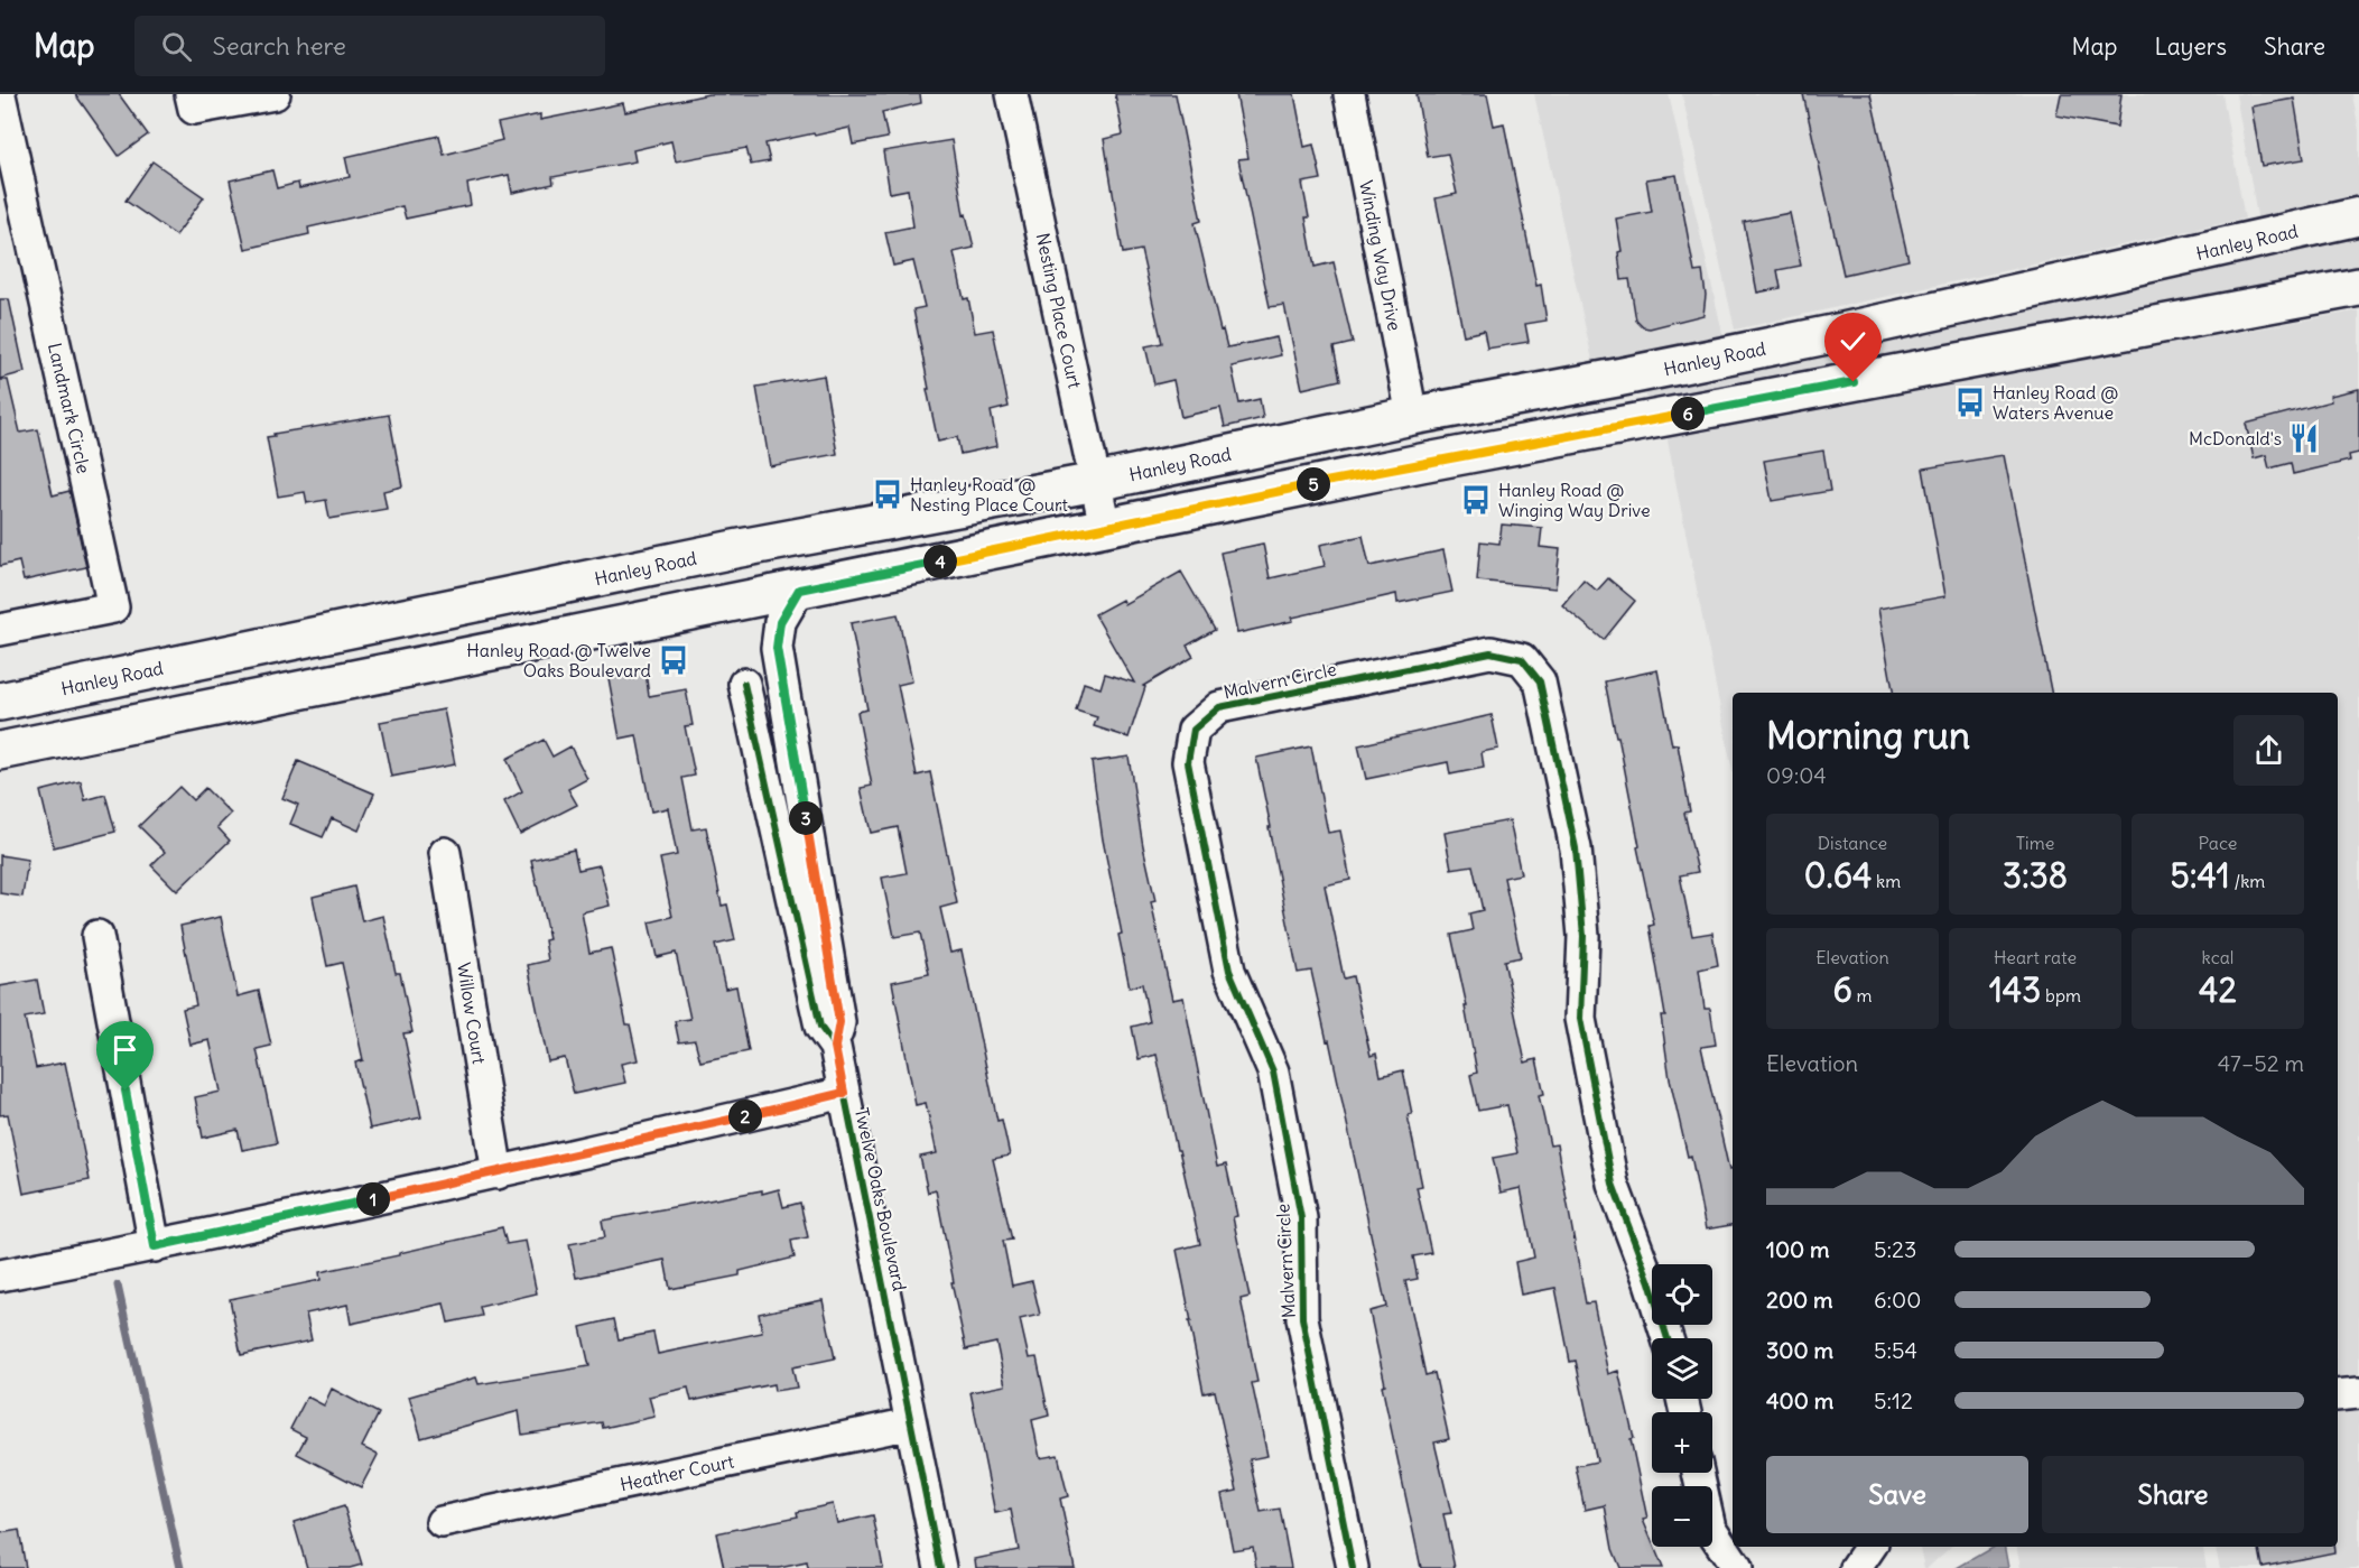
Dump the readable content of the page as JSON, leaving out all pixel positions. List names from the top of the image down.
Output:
{
  "streets": {
    "main road": ["Hanley Road"],
    "street": [
      "Winding Way Drive",
      "Nesting Place Court",
      "Landmark Circle",
      "Malvern Circle",
      "Willow Court",
      "Twelve Oaks Boulevard",
      "Heather Court"
    ]
  },
  "crossings": [
    ["Hanley Road", "Winding Way Drive"],
    ["Hanley Road", "Nesting Place Court"],
    ["Twelve Oaks Boulevard", "Heather Court"]
  ],
  "places": {
    "bus stop": [
      "Hanley Road @ Waters Avenue",
      "Hanley Road @ Nesting Place Court",
      "Hanley Road @ Winging Way Drive",
      "Hanley Road @ Twelve Oaks Boulevard"
    ],
    "restaurant": ["McDonald's"]
  },
  "page": {
    "header": "Map",
    "search": "Search here",
    "nav": ["Map", "Layers", "Share"],
    "pins": [
      "6",
      "5",
      "4",
      "3",
      "2",
      "1"
    ],
    "heading": ["Morning run", "09:04"],
    "stats": [
      ["Distance", "0.64 km"],
      ["Time", "3:38"],
      ["Pace", "5:41 /km"],
      ["Elevation", "6 m"],
      ["Heart rate", "143 bpm"],
      ["kcal", "42"]
    ],
    "chart": ["Elevation", "47–52 m"],
    "list": [
      {
        "name": "100 m",
        "note": "5:23"
      },
      {
        "name": "200 m",
        "note": "6:00"
      },
      {
        "name": "300 m",
        "note": "5:54"
      },
      {
        "name": "400 m",
        "note": "5:12"
      }
    ],
    "map_buttons": ["+", "−"],
    "buttons": ["Save", "Share"]
  }
}
